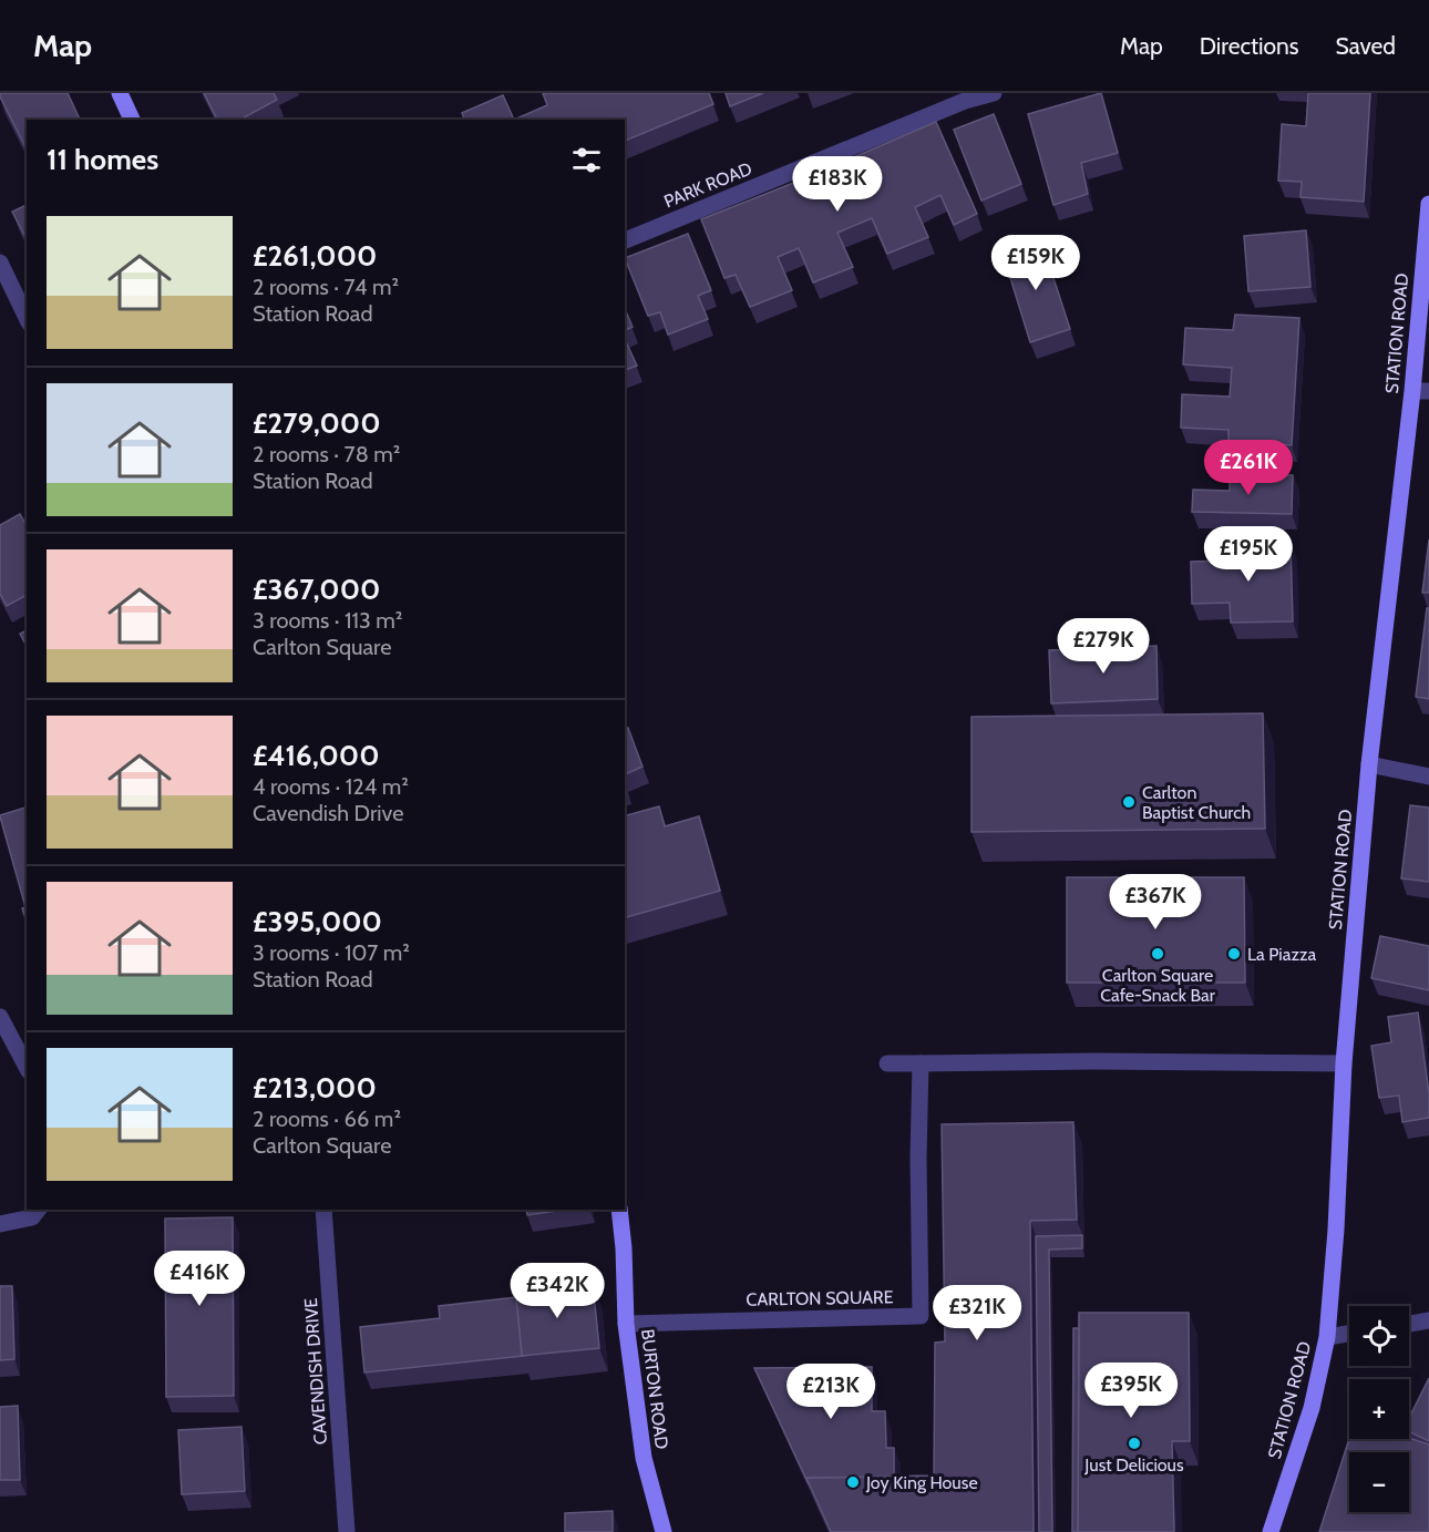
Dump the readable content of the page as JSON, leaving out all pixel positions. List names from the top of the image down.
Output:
{
  "streets": {
    "street": [
      "PARK ROAD",
      "STATION ROAD",
      "CARLTON SQUARE",
      "CAVENDISH DRIVE",
      "BURTON ROAD"
    ]
  },
  "crossings": [
    ["CARLTON SQUARE", "BURTON ROAD"]
  ],
  "places": [
    "Carlton Baptist Church",
    "Carlton Square Cafe-Snack Bar",
    "La Piazza",
    "Just Delicious",
    "Joy King House"
  ],
  "page": {
    "header": "Map",
    "nav": ["Map", "Directions", "Saved"],
    "heading": "11 homes",
    "price": [
      "£183K",
      "£159K",
      "£261K",
      "£195K",
      "£279K",
      "£367K",
      "£416K",
      "£342K",
      "£321K",
      "£395K",
      "£213K"
    ],
    "list": [
      {
        "name": "£261,000",
        "note": "2 rooms · 74 m² · Station Road"
      },
      {
        "name": "£279,000",
        "note": "2 rooms · 78 m² · Station Road"
      },
      {
        "name": "£367,000",
        "note": "3 rooms · 113 m² · Carlton Square"
      },
      {
        "name": "£416,000",
        "note": "4 rooms · 124 m² · Cavendish Drive"
      },
      {
        "name": "£395,000",
        "note": "3 rooms · 107 m² · Station Road"
      },
      {
        "name": "£213,000",
        "note": "2 rooms · 66 m² · Carlton Square"
      }
    ],
    "map_buttons": ["+", "−"]
  }
}
